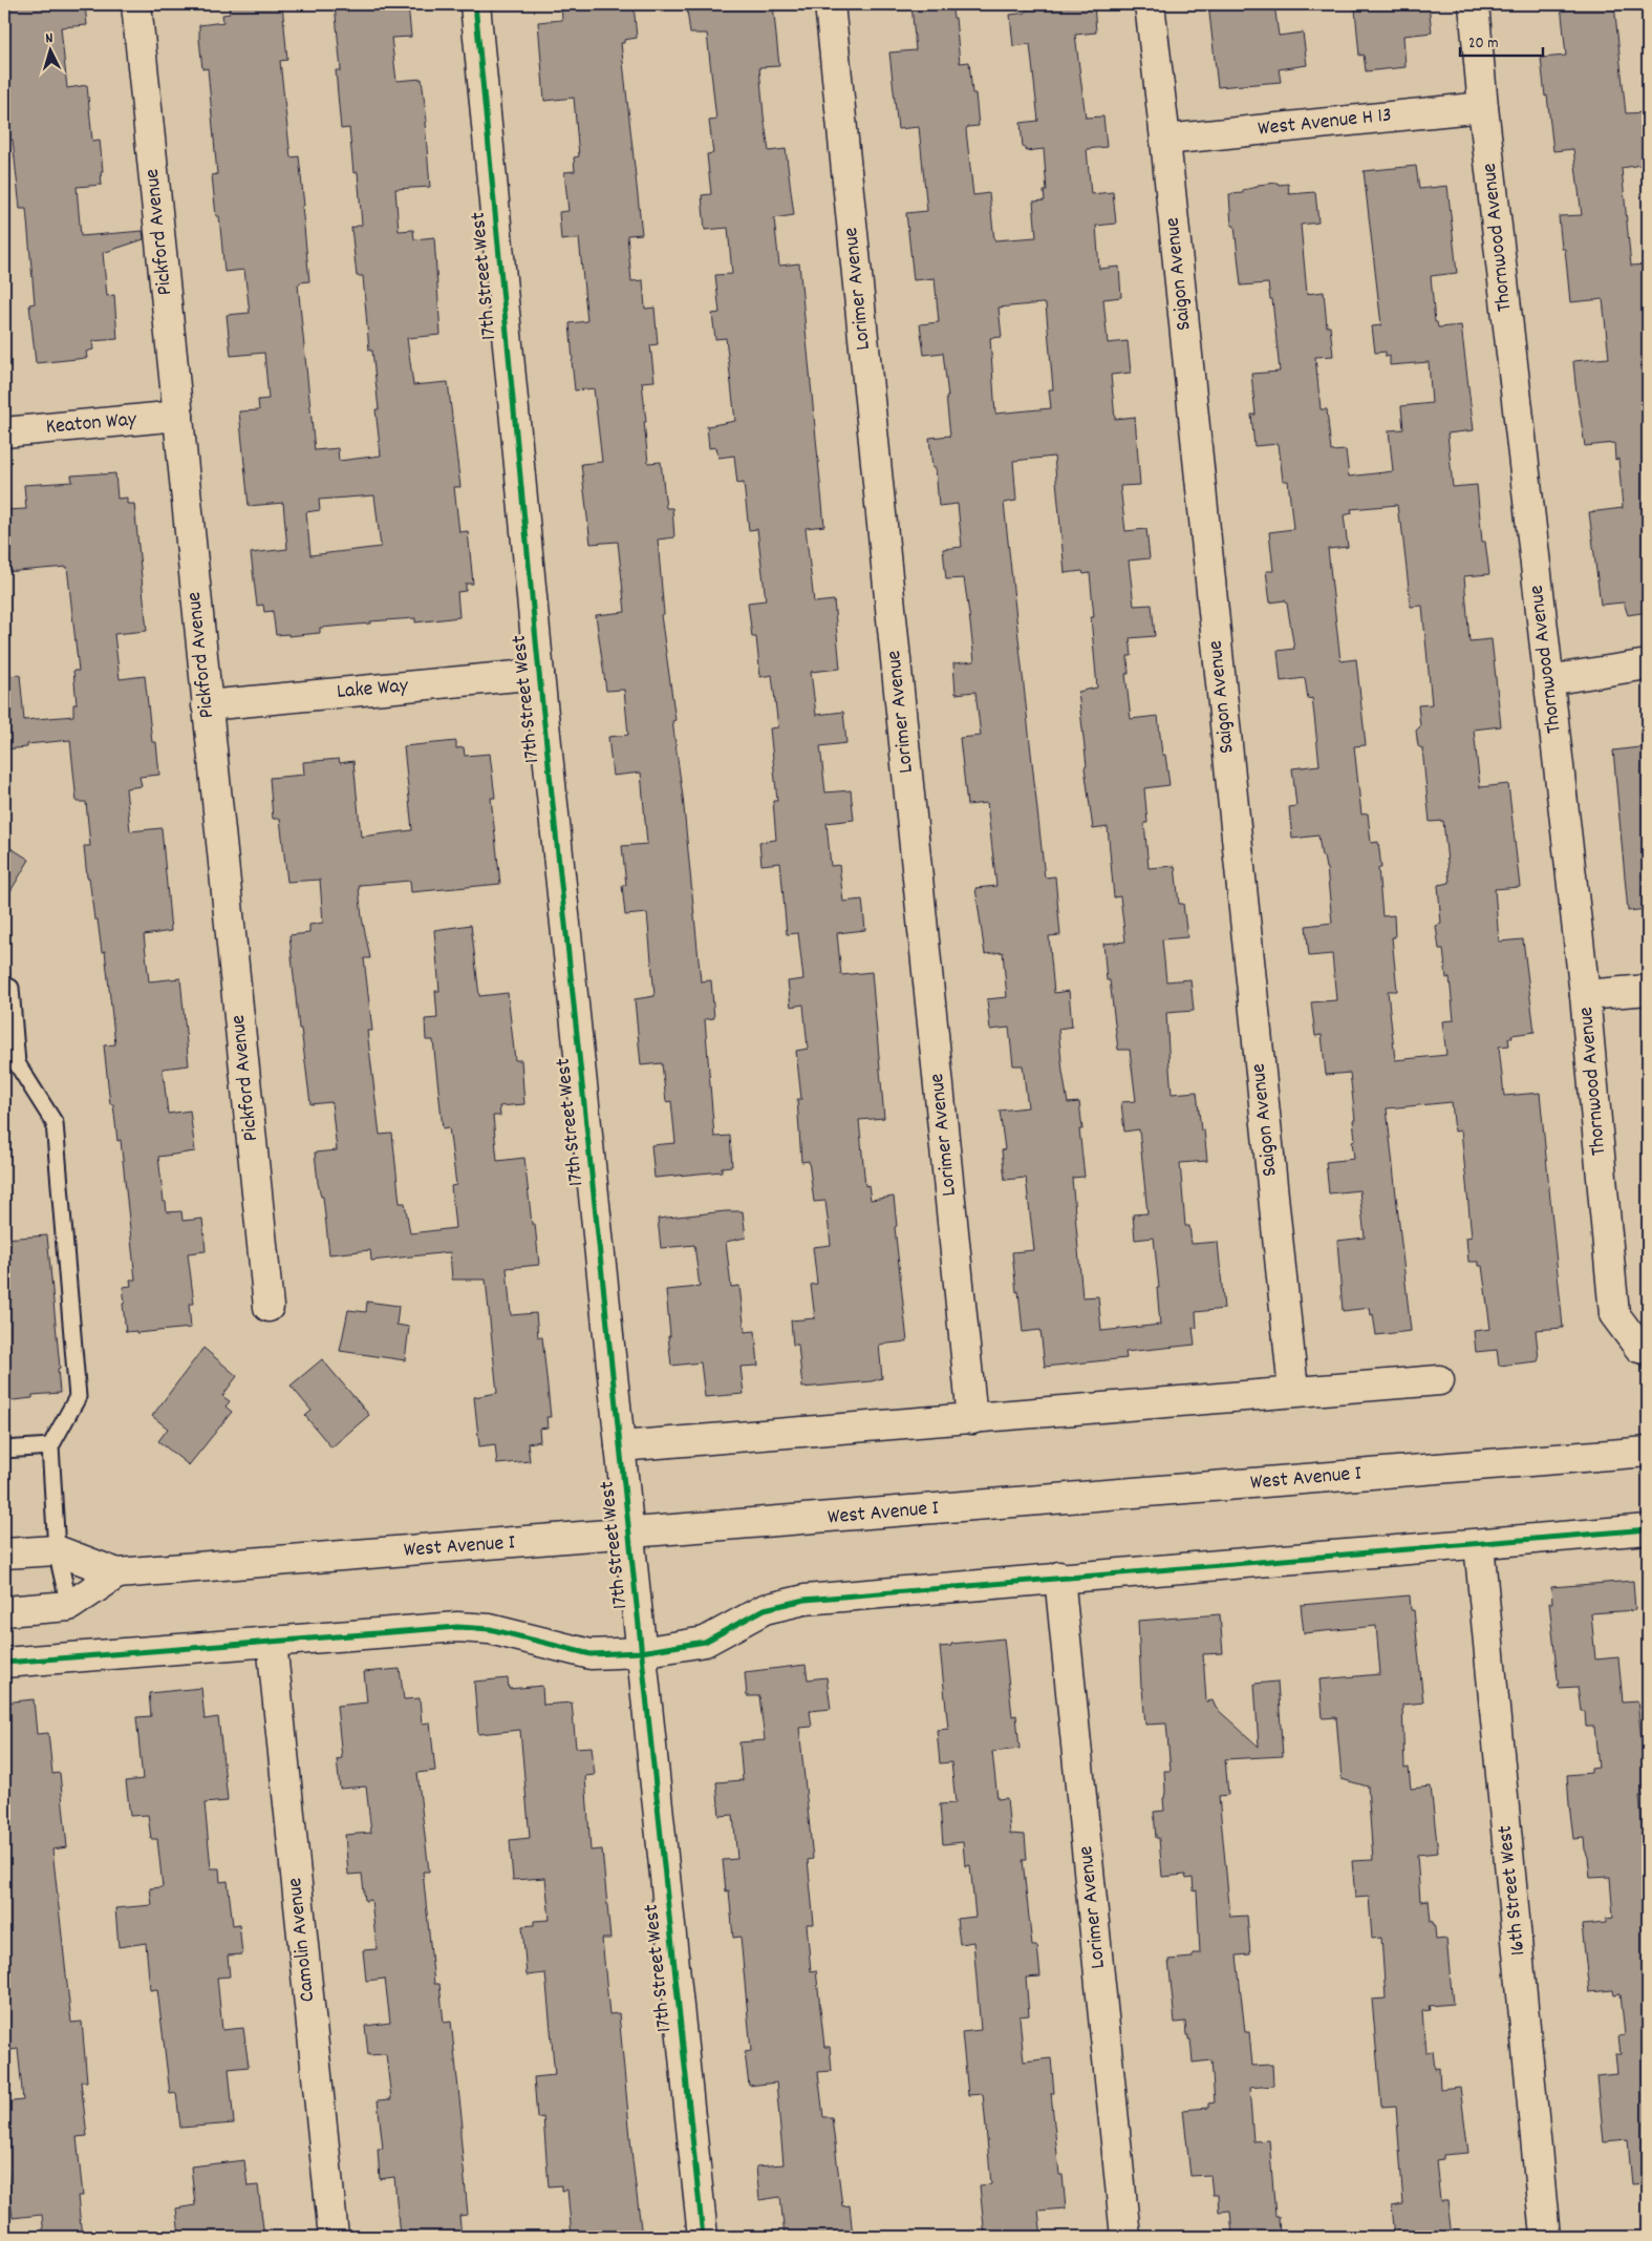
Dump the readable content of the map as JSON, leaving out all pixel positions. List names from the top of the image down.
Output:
{
  "streets": {
    "street": [
      "West Avenue H 13",
      "Pickford Avenue",
      "Thornwood Avenue",
      "Saigon Avenue",
      "17th Street West",
      "Lorimer Avenue",
      "Keaton Way",
      "Lake Way",
      "West Avenue I",
      "16th Street West",
      "Camolin Avenue"
    ]
  },
  "crossings": [
    ["West Avenue H 13", "Thornwood Avenue"],
    ["West Avenue H 13", "Saigon Avenue"],
    ["Pickford Avenue", "Keaton Way"],
    ["Pickford Avenue", "Lake Way"],
    ["17th Street West", "Lake Way"],
    ["17th Street West", "West Avenue I"]
  ],
  "scale_bar": "20 m",
  "north": "top"
}
